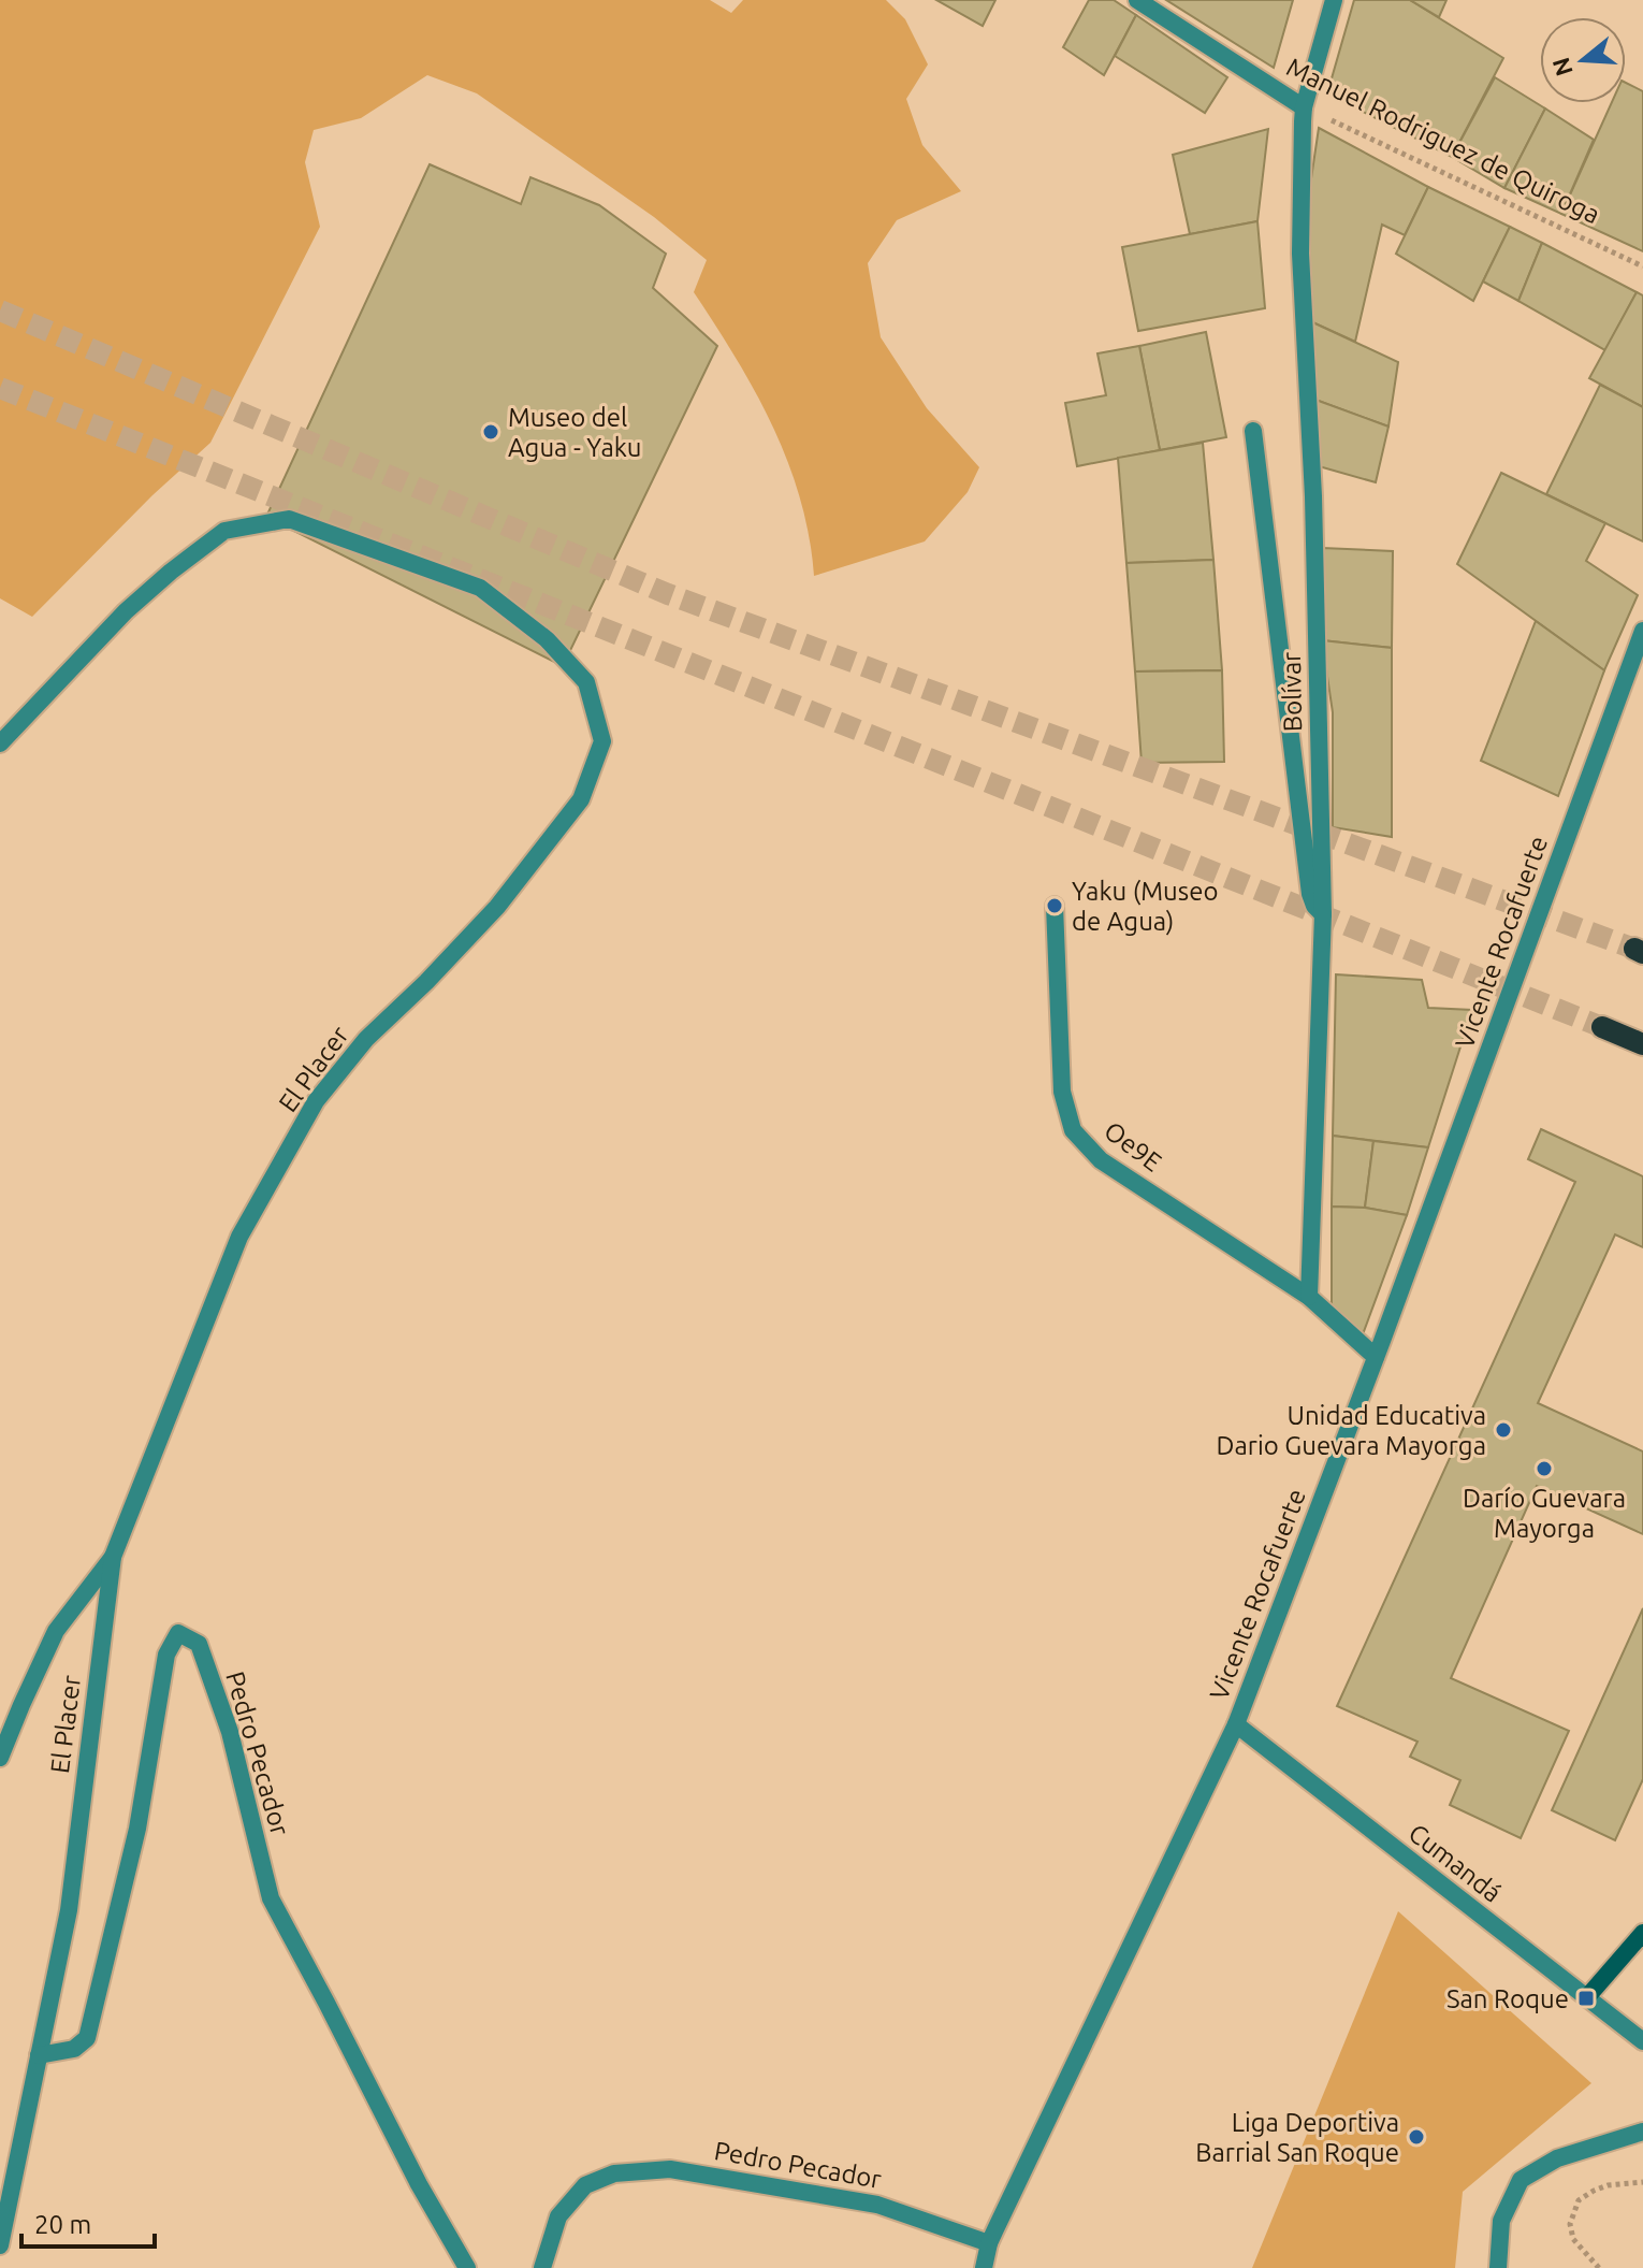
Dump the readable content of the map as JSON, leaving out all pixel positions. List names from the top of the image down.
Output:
{
  "streets": {
    "street": [
      "Manuel Rodriguez de Quiroga",
      "Bolívar",
      "Vicente Rocafuerte",
      "El Placer",
      "Oe9E",
      "Pedro Pecador",
      "Cumandá"
    ]
  },
  "crossings": [
    ["Manuel Rodriguez de Quiroga", "Bolívar"],
    ["Bolívar", "Oe9E"],
    ["Vicente Rocafuerte", "Pedro Pecador"],
    ["Vicente Rocafuerte", "Cumandá"],
    ["El Placer", "Pedro Pecador"]
  ],
  "places": {
    "other": [
      "Museo del Agua - Yaku",
      "Yaku (Museo de Agua)",
      "Unidad Educativa Dario Guevara Mayorga",
      "Darío Guevara Mayorga",
      "Liga Deportiva Barrial San Roque"
    ],
    "transit": ["San Roque"]
  },
  "scale_bar": "20 m",
  "north": "left"
}
